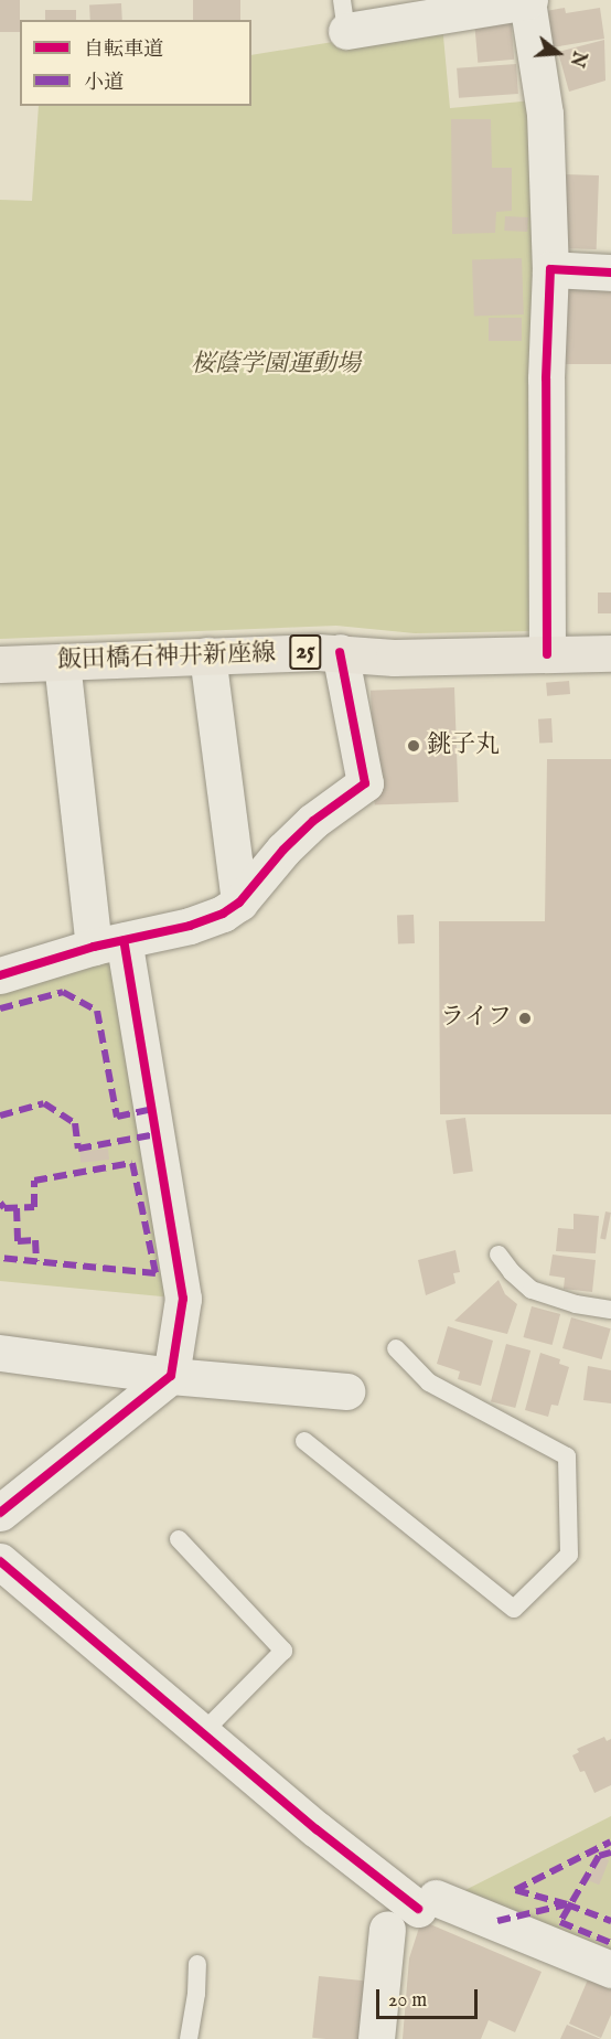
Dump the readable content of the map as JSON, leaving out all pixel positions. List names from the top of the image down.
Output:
{
  "streets": {
    "main road": ["25", "飯田橋石神井新座線"]
  },
  "parks": ["桜蔭学園運動場"],
  "places": ["銚子丸", "ライフ"],
  "legend": ["自転車道", "小道"],
  "scale_bar": "20 m",
  "north": "right"
}
